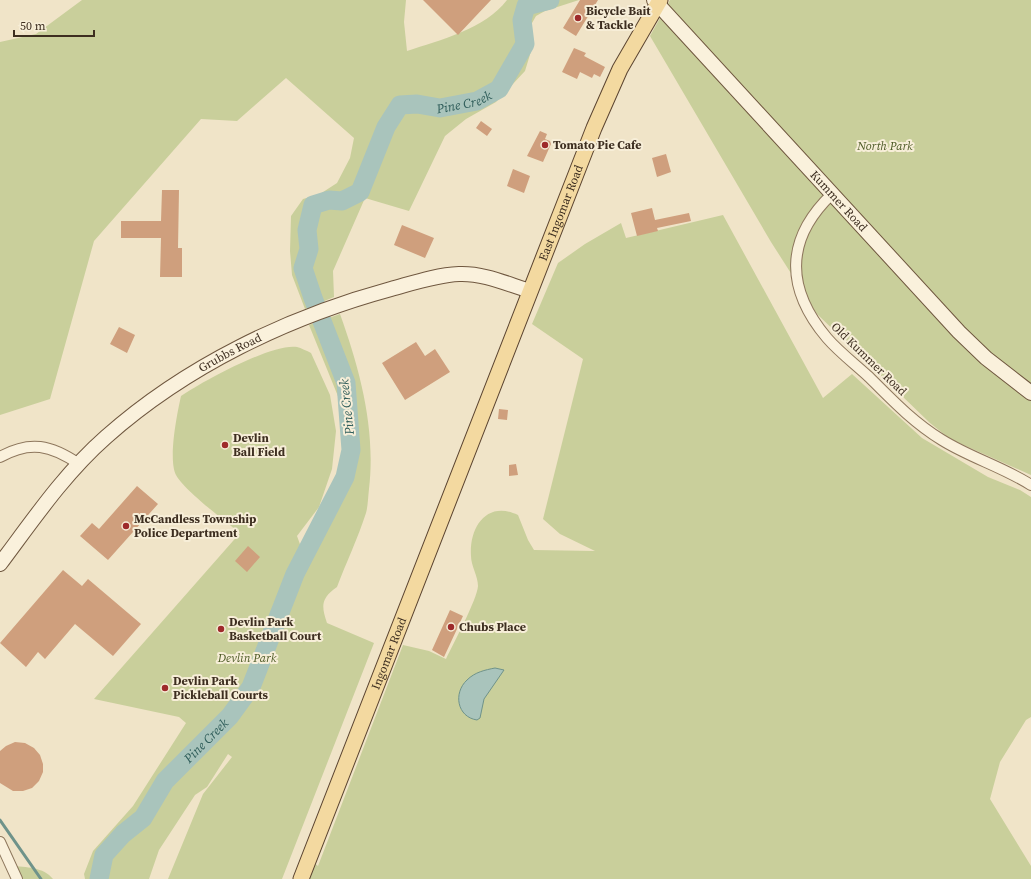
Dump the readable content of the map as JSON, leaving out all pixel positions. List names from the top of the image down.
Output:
{
  "streets": {
    "main road": ["East Ingomar Road", "Ingomar Road"],
    "street": ["Kummer Road", "Grubbs Road", "Old Kummer Road"]
  },
  "crossings": [
    ["Kummer Road", "East Ingomar Road"],
    ["Kummer Road", "Old Kummer Road"],
    ["East Ingomar Road", "Grubbs Road"],
    ["East Ingomar Road", "Ingomar Road"]
  ],
  "water": ["Pine Creek"],
  "parks": ["North Park", "Devlin Park"],
  "places": [
    "Bicycle Bait & Tackle",
    "Tomato Pie Cafe",
    "Devlin Ball Field",
    "McCandless Township Police Department",
    "Chubs Place",
    "Devlin Park Basketball Court",
    "Devlin Park Pickleball Courts"
  ],
  "scale_bar": "50 m"
}
